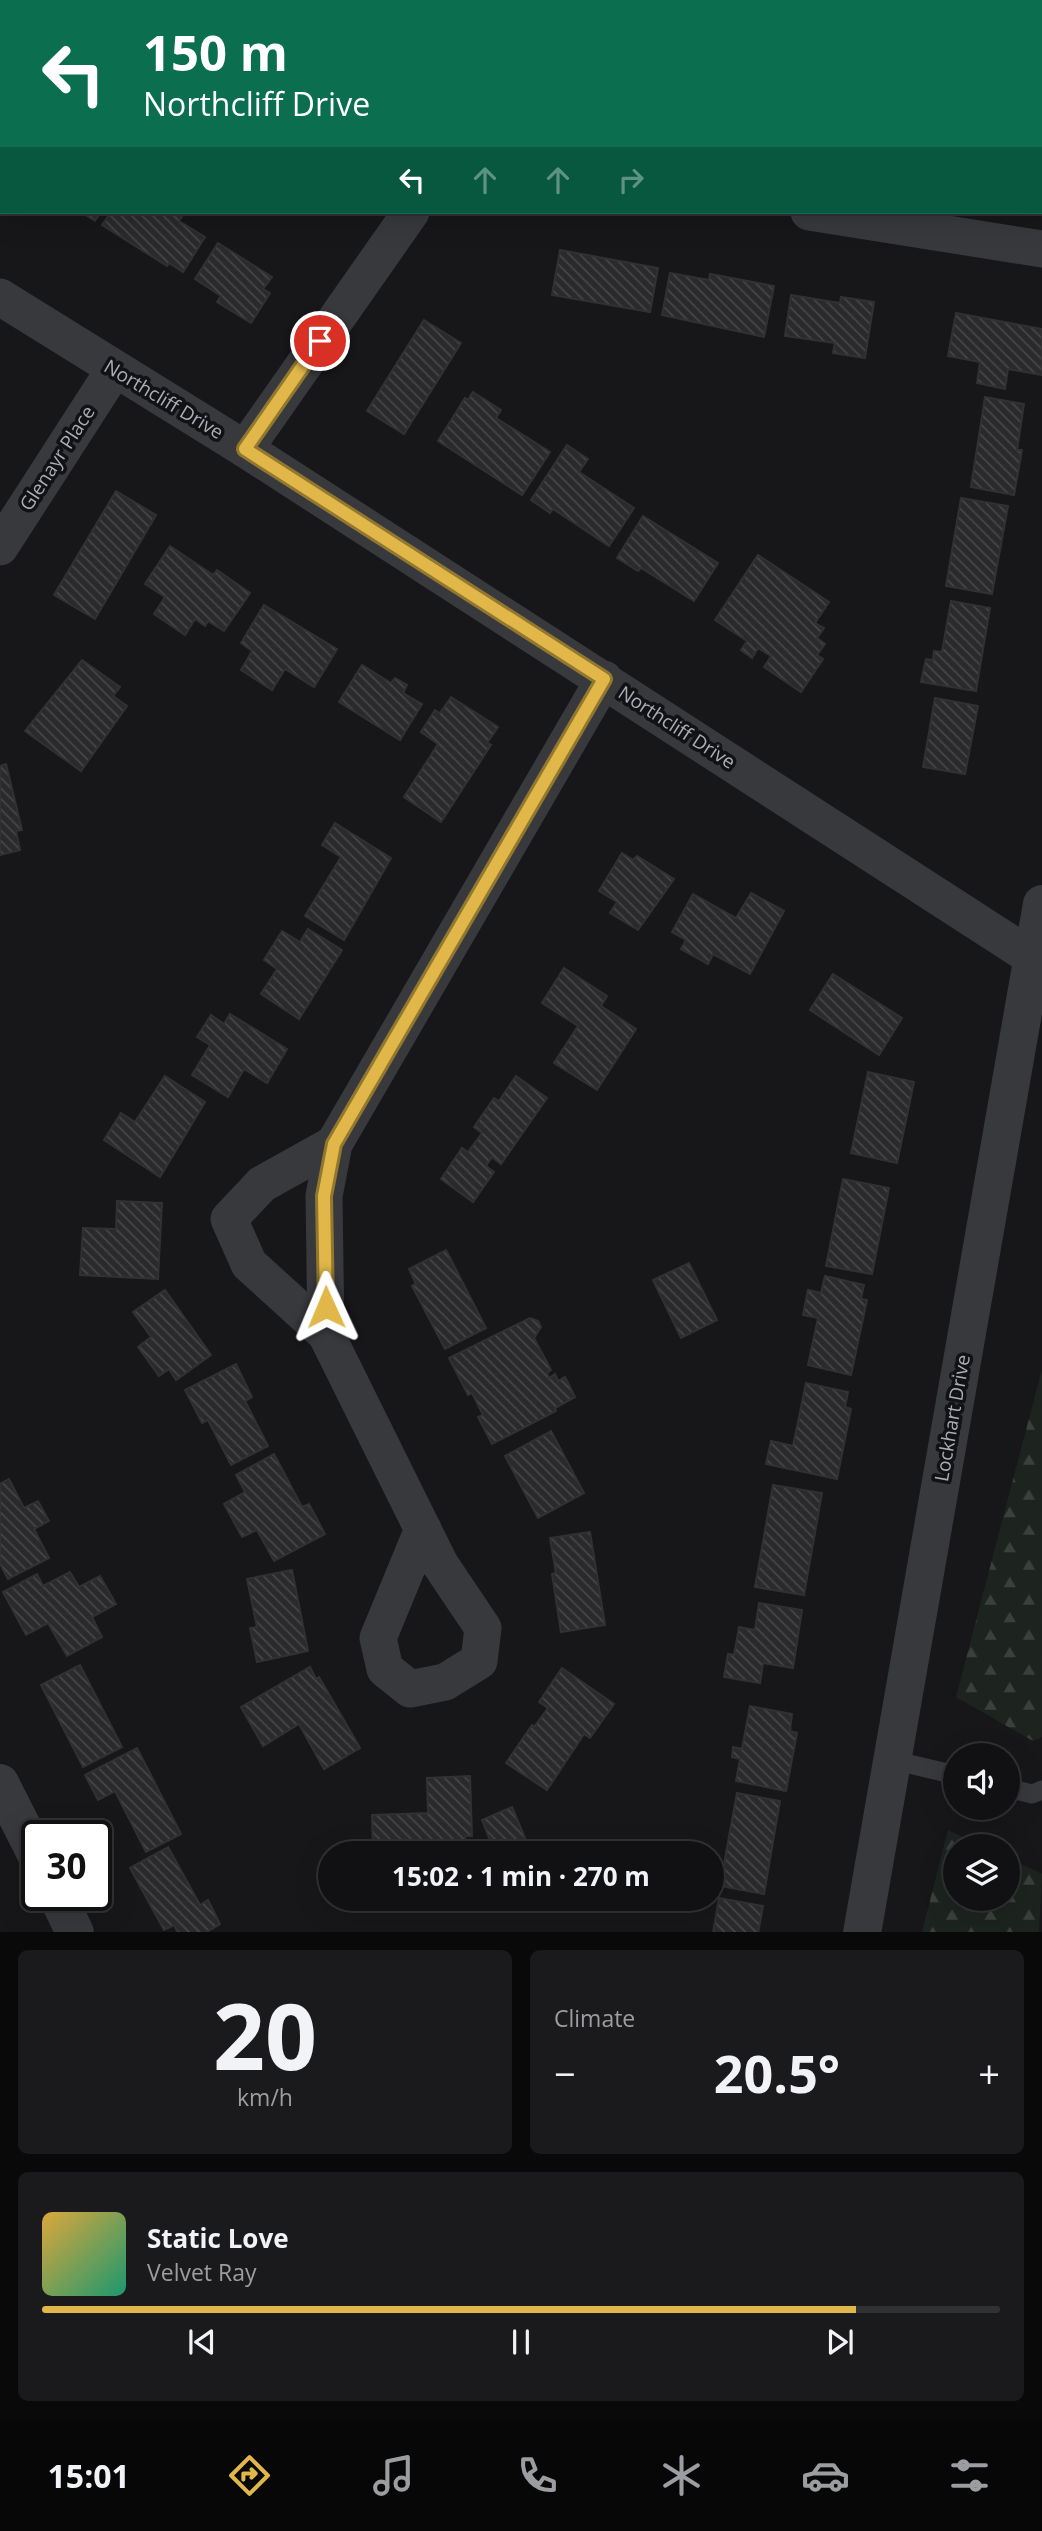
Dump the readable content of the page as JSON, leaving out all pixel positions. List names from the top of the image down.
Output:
{
  "streets": {
    "street": ["Northcliff Drive", "Glenayr Place", "Lockhart Drive"]
  },
  "crossings": [
    ["Northcliff Drive", "Glenayr Place"],
    ["Northcliff Drive", "Lockhart Drive"]
  ],
  "page": {
    "turn": ["150 m", "Northcliff Drive"],
    "limit": "30",
    "trip": "15:02 · 1 min · 270 m",
    "tile": [
      ["20", "km/h"],
      "Climate"
    ],
    "heat": ["−", "20.5°", "+"],
    "song": ["Static Love", "Velvet Ray"],
    "tabs": "15:01"
  }
}
